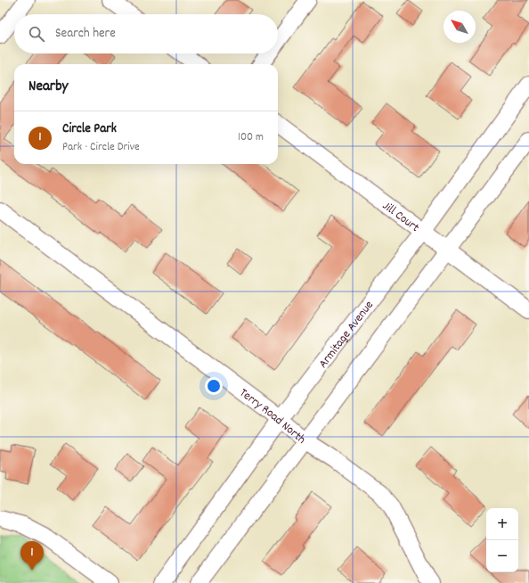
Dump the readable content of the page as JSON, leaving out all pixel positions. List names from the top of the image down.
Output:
{
  "streets": {
    "street": ["Jill Court", "Armitage Avenue", "Terry Road North"]
  },
  "crossings": [
    ["Jill Court", "Armitage Avenue"],
    ["Armitage Avenue", "Terry Road North"]
  ],
  "north": "top left",
  "page": {
    "search": "Search here",
    "heading": "Nearby",
    "list": [
      {
        "mark": "1",
        "name": "Circle Park",
        "note": "Park · Circle Drive",
        "value": "100 m"
      }
    ],
    "map_buttons": ["+", "−"],
    "pins": "1"
  }
}
